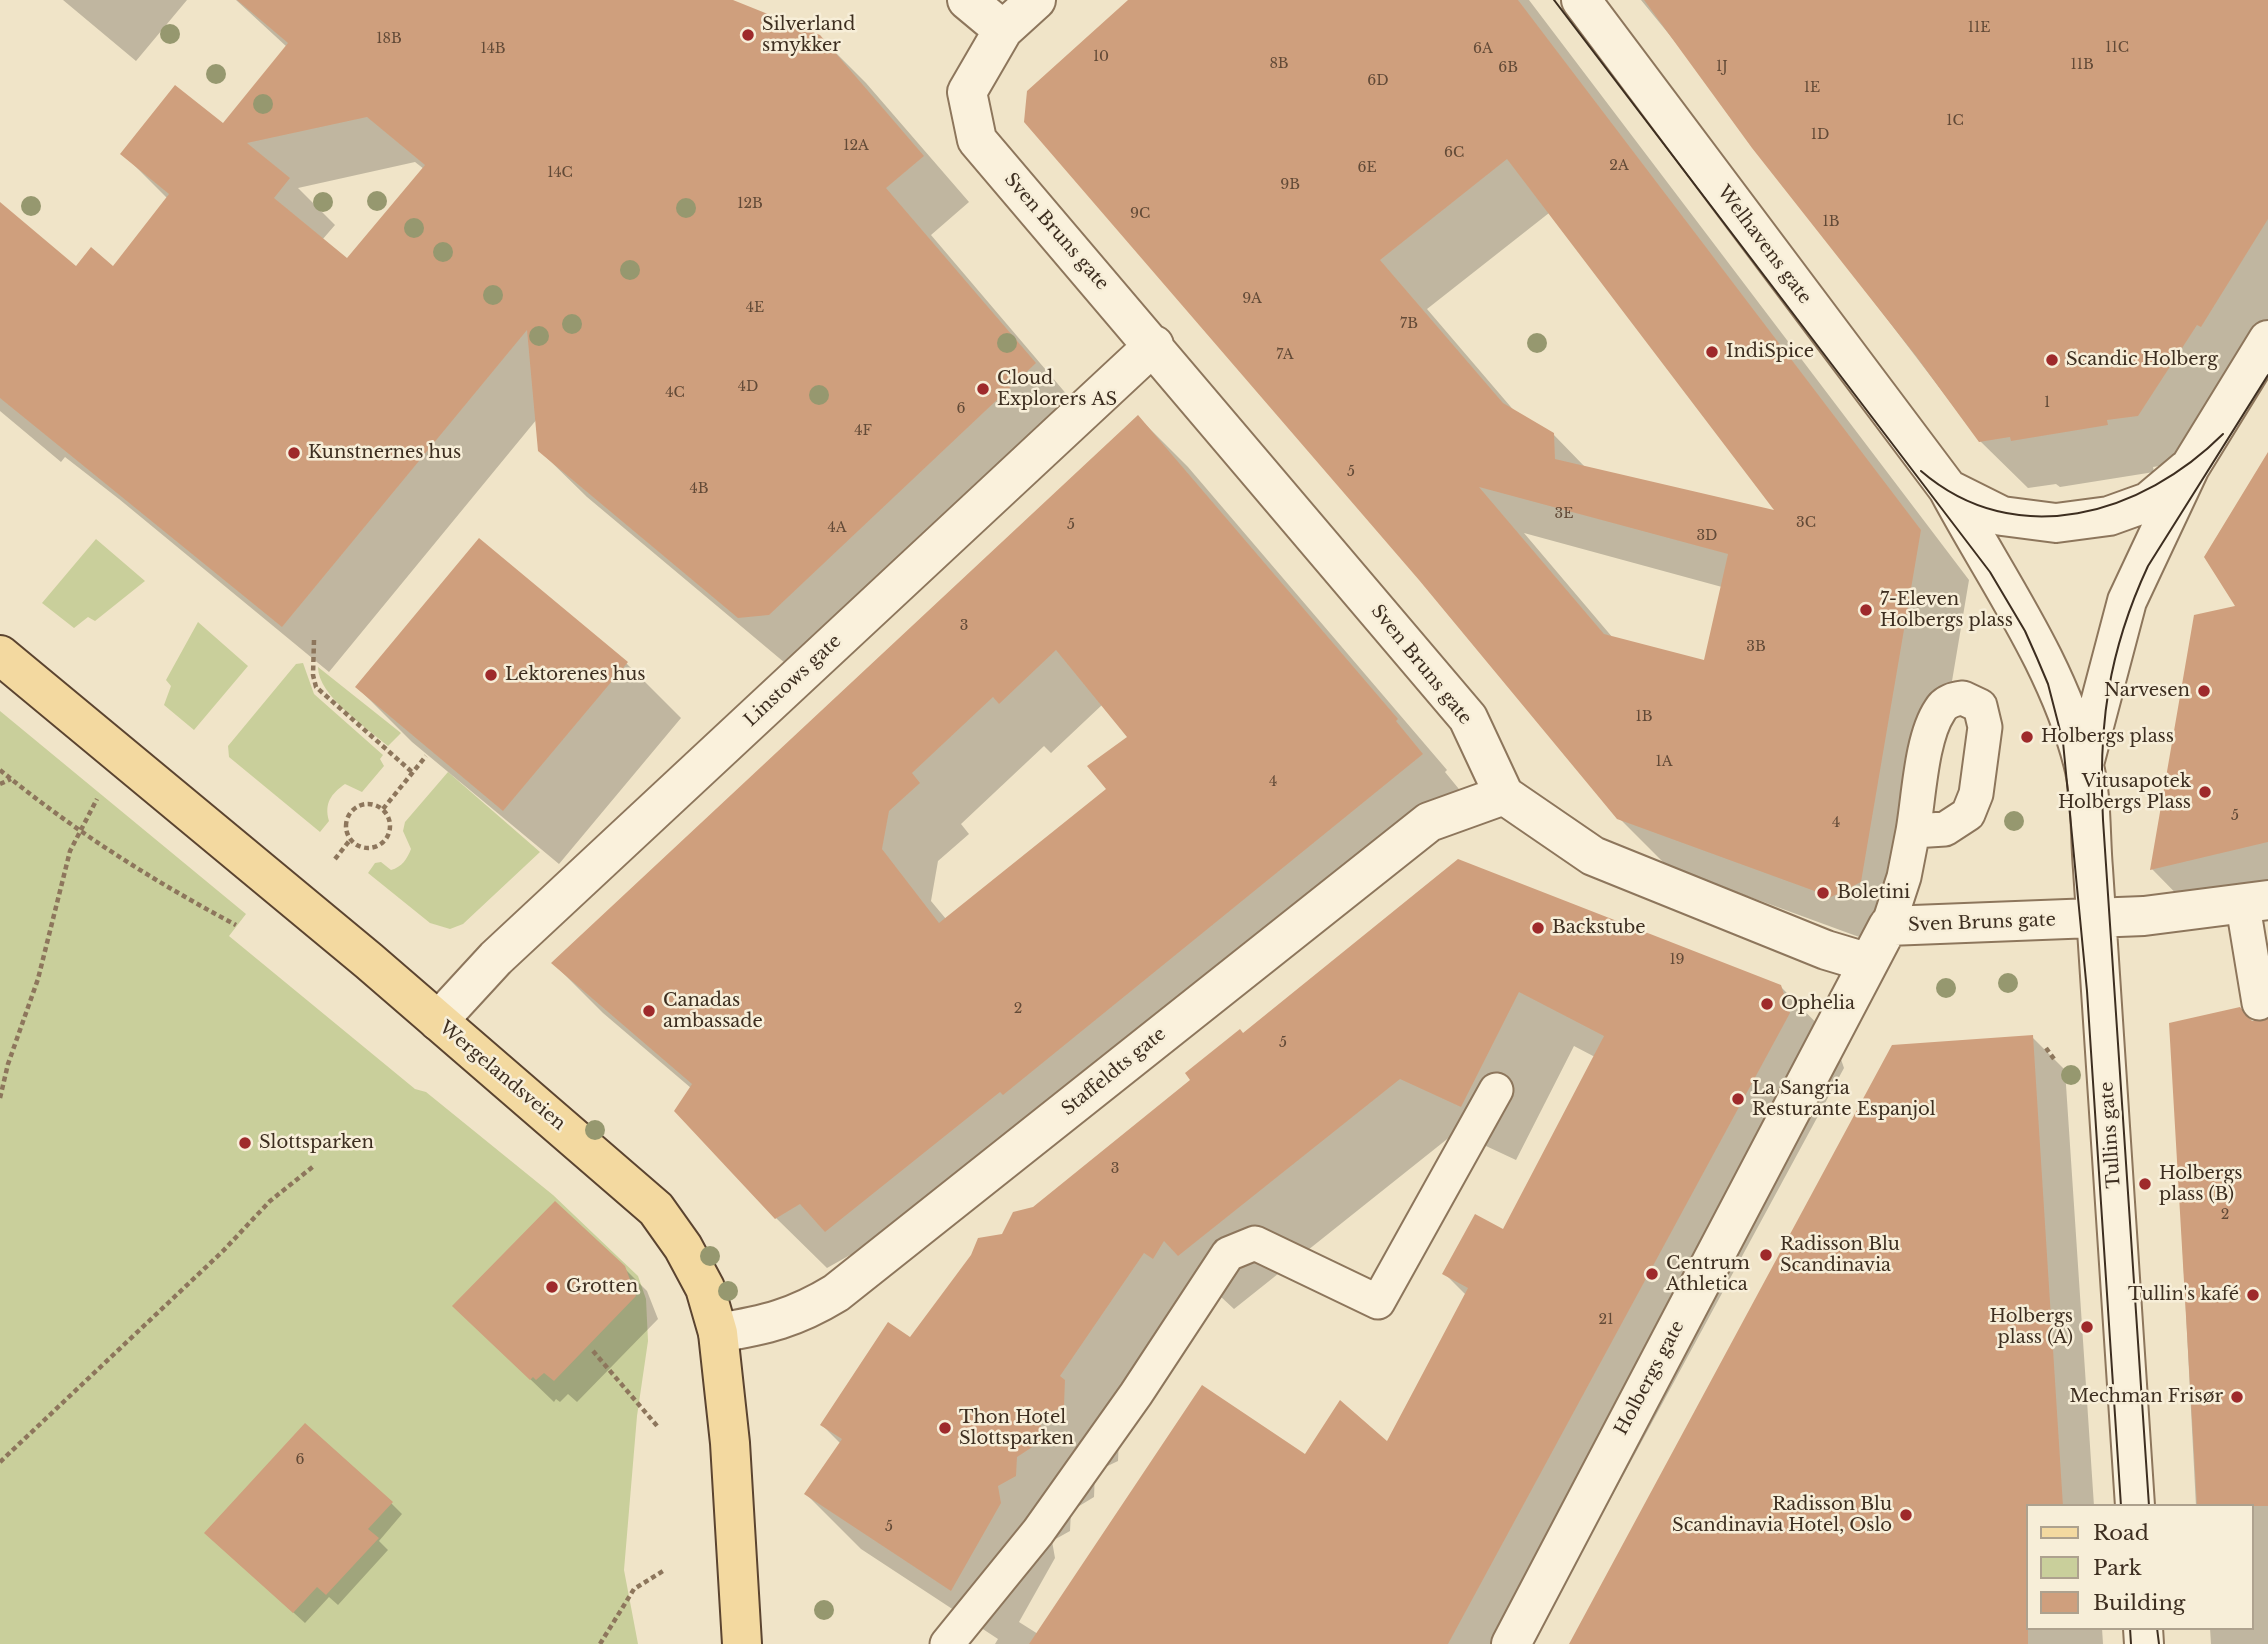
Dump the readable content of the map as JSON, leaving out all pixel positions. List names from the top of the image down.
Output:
{
  "streets": {
    "main road": ["Wergelandsveien"],
    "street": [
      "Sven Bruns gate",
      "Welhavens gate",
      "Linstows gate",
      "Staffeldts gate",
      "Tullins gate",
      "Holbergs gate"
    ]
  },
  "crossings": [
    ["Sven Bruns gate", "Linstows gate"],
    ["Sven Bruns gate", "Staffeldts gate"],
    ["Sven Bruns gate", "Tullins gate"],
    ["Sven Bruns gate", "Holbergs gate"],
    ["Linstows gate", "Wergelandsveien"],
    ["Staffeldts gate", "Wergelandsveien"]
  ],
  "places": [
    "Silverland smykker",
    "IndiSpice",
    "Scandic Holberg",
    "Cloud Explorers AS",
    "Kunstnernes hus",
    "7-Eleven Holbergs plass",
    "Lektorenes hus",
    "Narvesen",
    "Holbergs plass",
    "Vitusapotek Holbergs Plass",
    "Boletini",
    "Backstube",
    "Ophelia",
    "Canadas ambassade",
    "La Sangria Resturante Espanjol",
    "Slottsparken",
    "Holbergs plass (B)",
    "Radisson Blu Scandinavia",
    "Centrum Athletica",
    "Grotten",
    "Tullin's kafé",
    "Holbergs plass (A)",
    "Mechman Frisør",
    "Thon Hotel Slottsparken",
    "Radisson Blu Scandinavia Hotel, Oslo"
  ],
  "house_numbers": [
    "11E",
    "18B",
    "11C",
    "14B",
    "6A",
    "10",
    "8B",
    "11B",
    "1J",
    "6B",
    "6D",
    "1E",
    "1C",
    "1D",
    "12A",
    "6C",
    "2A",
    "6E",
    "14C",
    "9B",
    "12B",
    "9C",
    "1B",
    "9A",
    "4E",
    "7B",
    "7A",
    "4D",
    "4C",
    "1",
    "6",
    "4F",
    "5",
    "4B",
    "3E",
    "3C",
    "5",
    "4A",
    "3D",
    "3",
    "3B",
    "1B",
    "1A",
    "4",
    "5",
    "4",
    "19",
    "2",
    "5",
    "3",
    "2",
    "21",
    "6",
    "5"
  ],
  "legend": ["Road", "Park", "Building"]
}
